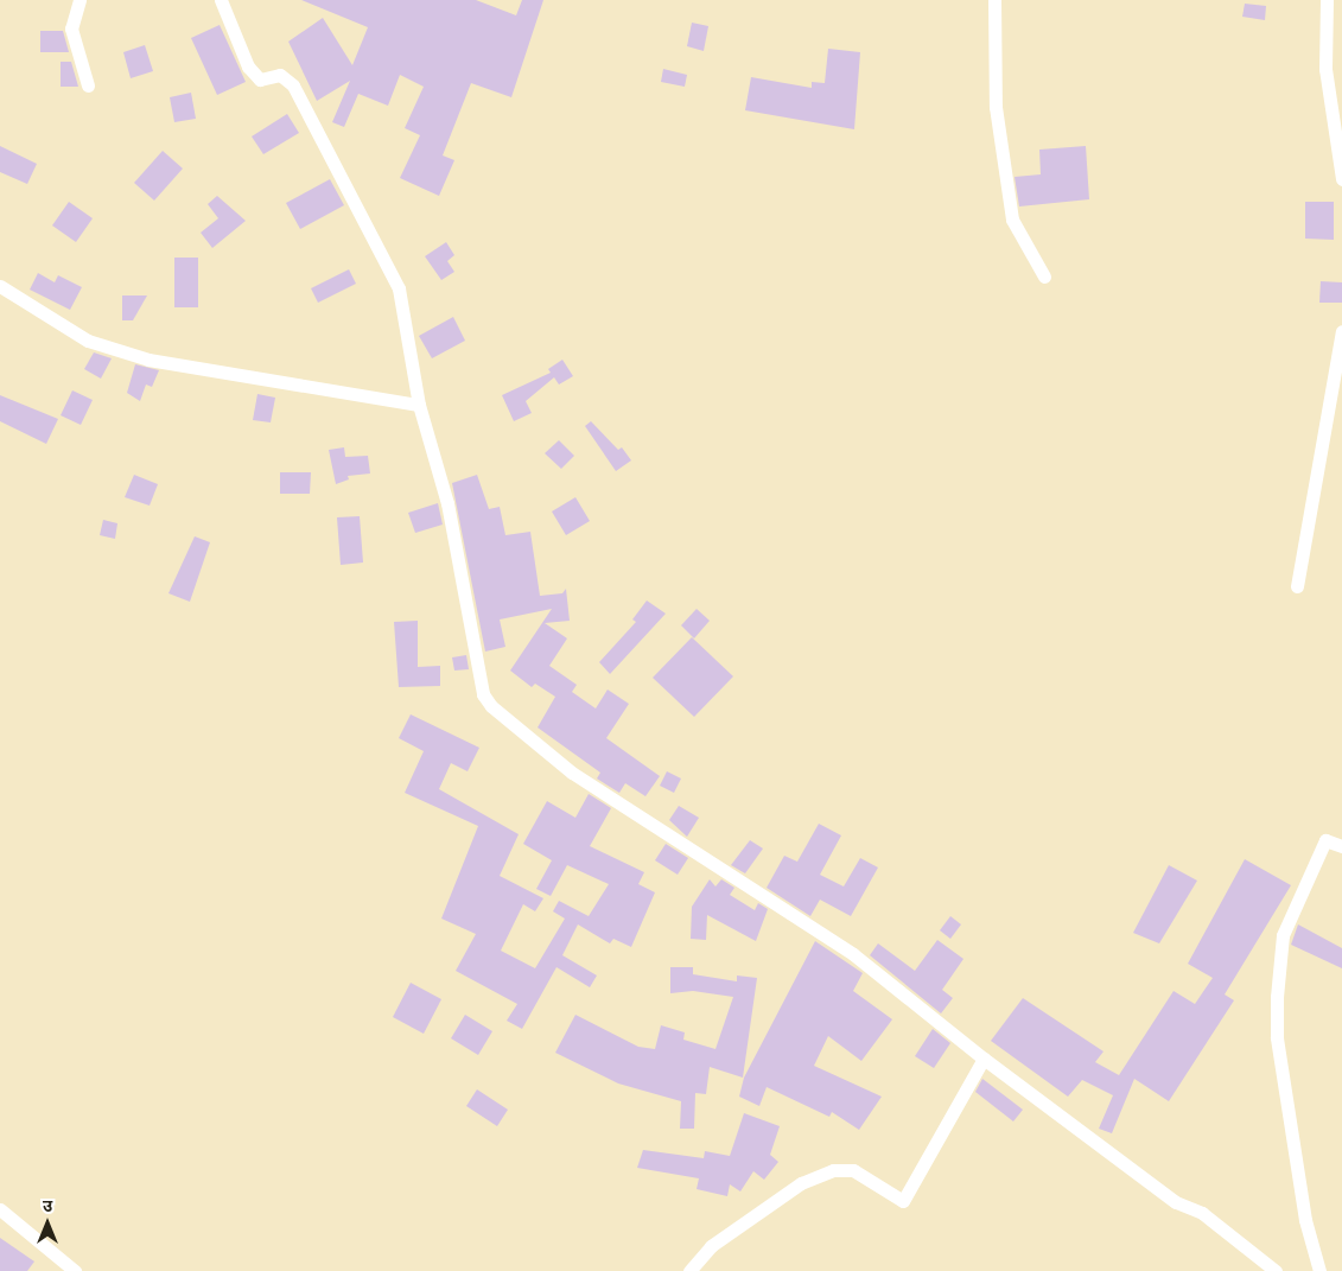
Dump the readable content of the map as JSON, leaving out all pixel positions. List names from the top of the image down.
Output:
{
  "north": "top"
}
